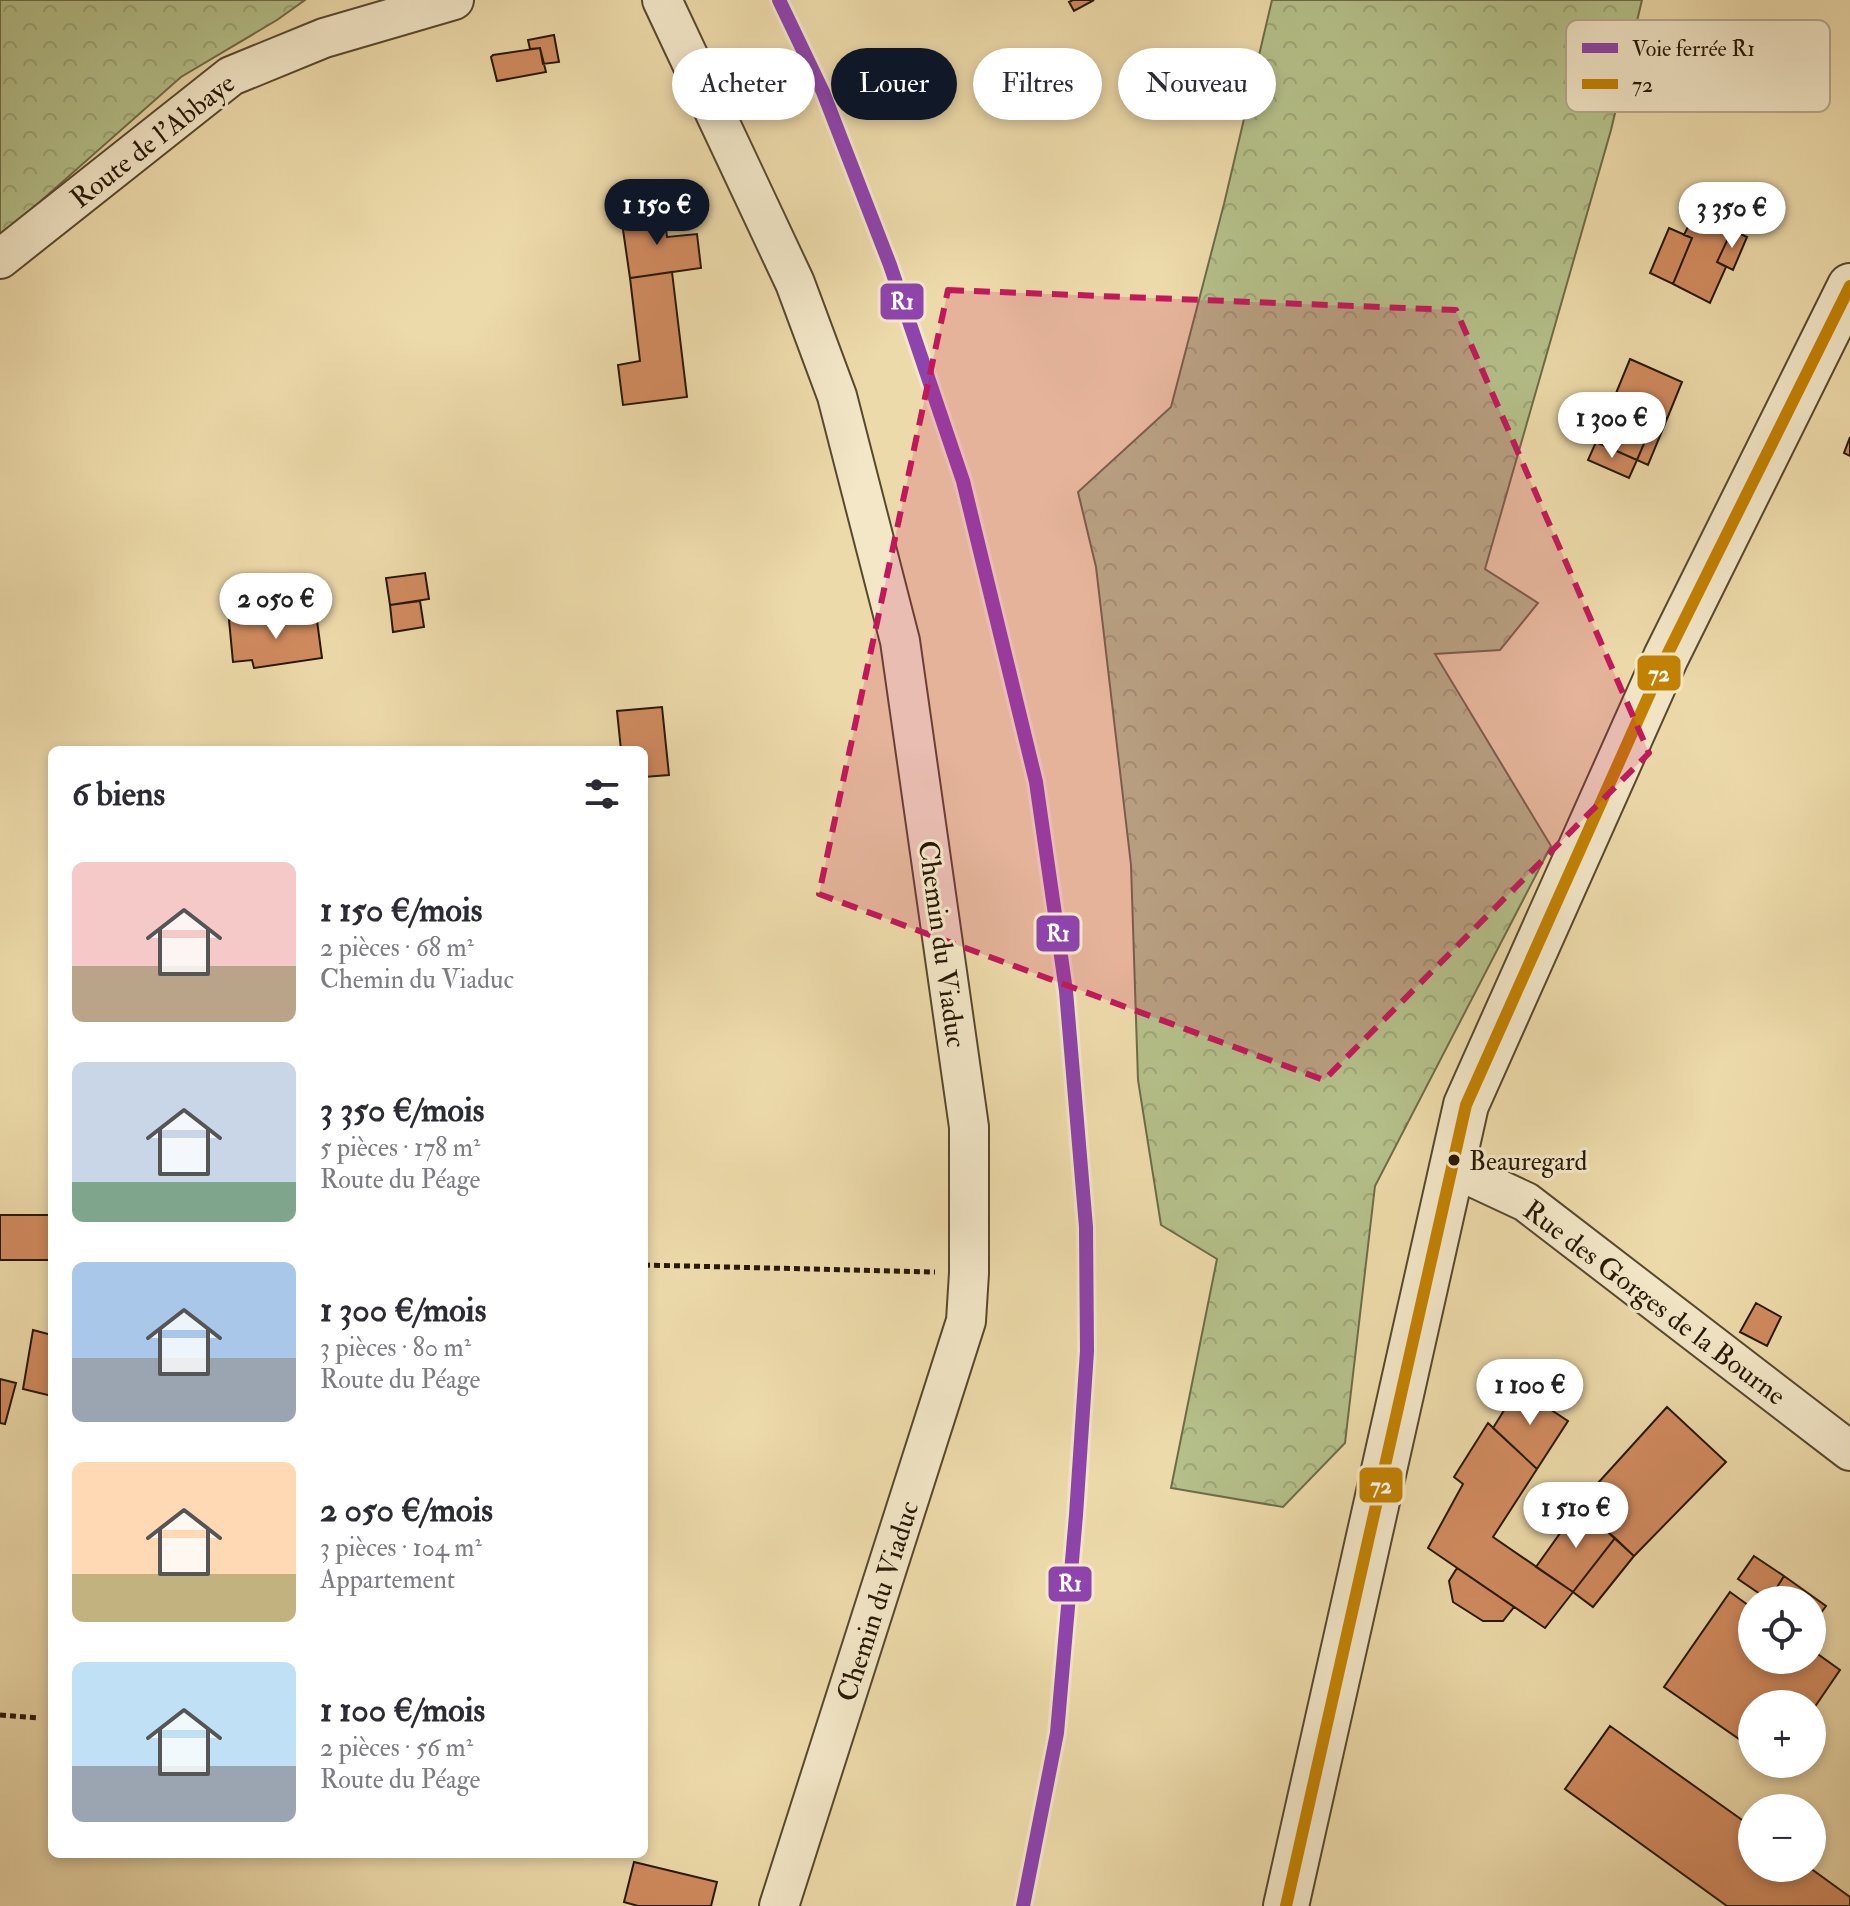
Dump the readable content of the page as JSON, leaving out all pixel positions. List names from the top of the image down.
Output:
{
  "streets": {
    "street": ["Route de l'Abbaye", "Chemin du Viaduc", "Rue des Gorges de la Bourne"]
  },
  "places": ["Beauregard"],
  "lines": ["rail line R1", "transit line 72"],
  "legend": ["Voie ferrée R1", "72"],
  "page": {
    "chip": [
      "Acheter",
      "Louer",
      "Filtres",
      "Nouveau"
    ],
    "price": [
      "1 150 €",
      "3 350 €",
      "1 300 €",
      "2 050 €",
      "1 100 €",
      "1 510 €"
    ],
    "heading": "6 biens",
    "list": [
      {
        "name": "1 150 €/mois",
        "note": "2 pièces · 68 m² · Chemin du Viaduc"
      },
      {
        "name": "3 350 €/mois",
        "note": "5 pièces · 178 m² · Route du Péage"
      },
      {
        "name": "1 300 €/mois",
        "note": "3 pièces · 80 m² · Route du Péage"
      },
      {
        "name": "2 050 €/mois",
        "note": "3 pièces · 104 m² · Appartement"
      },
      {
        "name": "1 100 €/mois",
        "note": "2 pièces · 56 m² · Route du Péage"
      }
    ],
    "map_buttons": ["+", "−"]
  }
}
